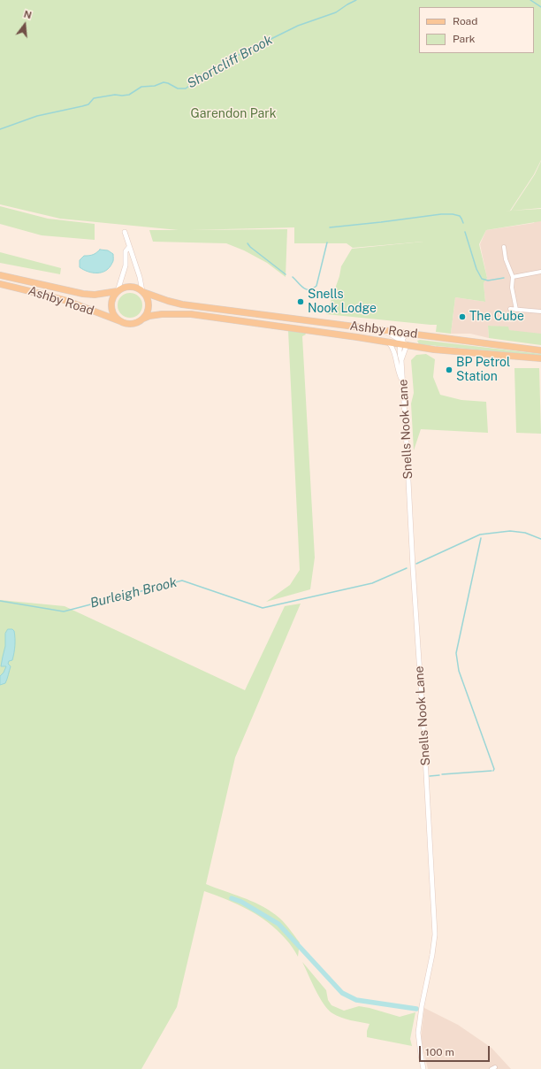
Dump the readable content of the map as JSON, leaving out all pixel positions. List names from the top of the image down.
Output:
{
  "streets": {
    "main road": ["Ashby Road"],
    "street": ["Snells Nook Lane"]
  },
  "crossings": [
    ["Ashby Road", "Snells Nook Lane"]
  ],
  "water": ["Shortcliff Brook", "Burleigh Brook"],
  "parks": ["Garendon Park"],
  "places": ["Snells Nook Lodge", "The Cube", "BP Petrol Station"],
  "legend": ["Road", "Park"],
  "scale_bar": "100 m",
  "north": "top"
}
